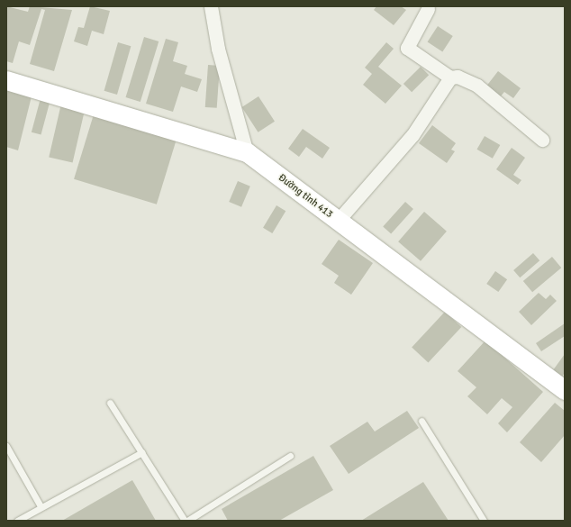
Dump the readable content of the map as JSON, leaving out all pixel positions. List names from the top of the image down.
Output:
{
  "streets": {
    "main road": ["Đường tỉnh 413"]
  }
}
